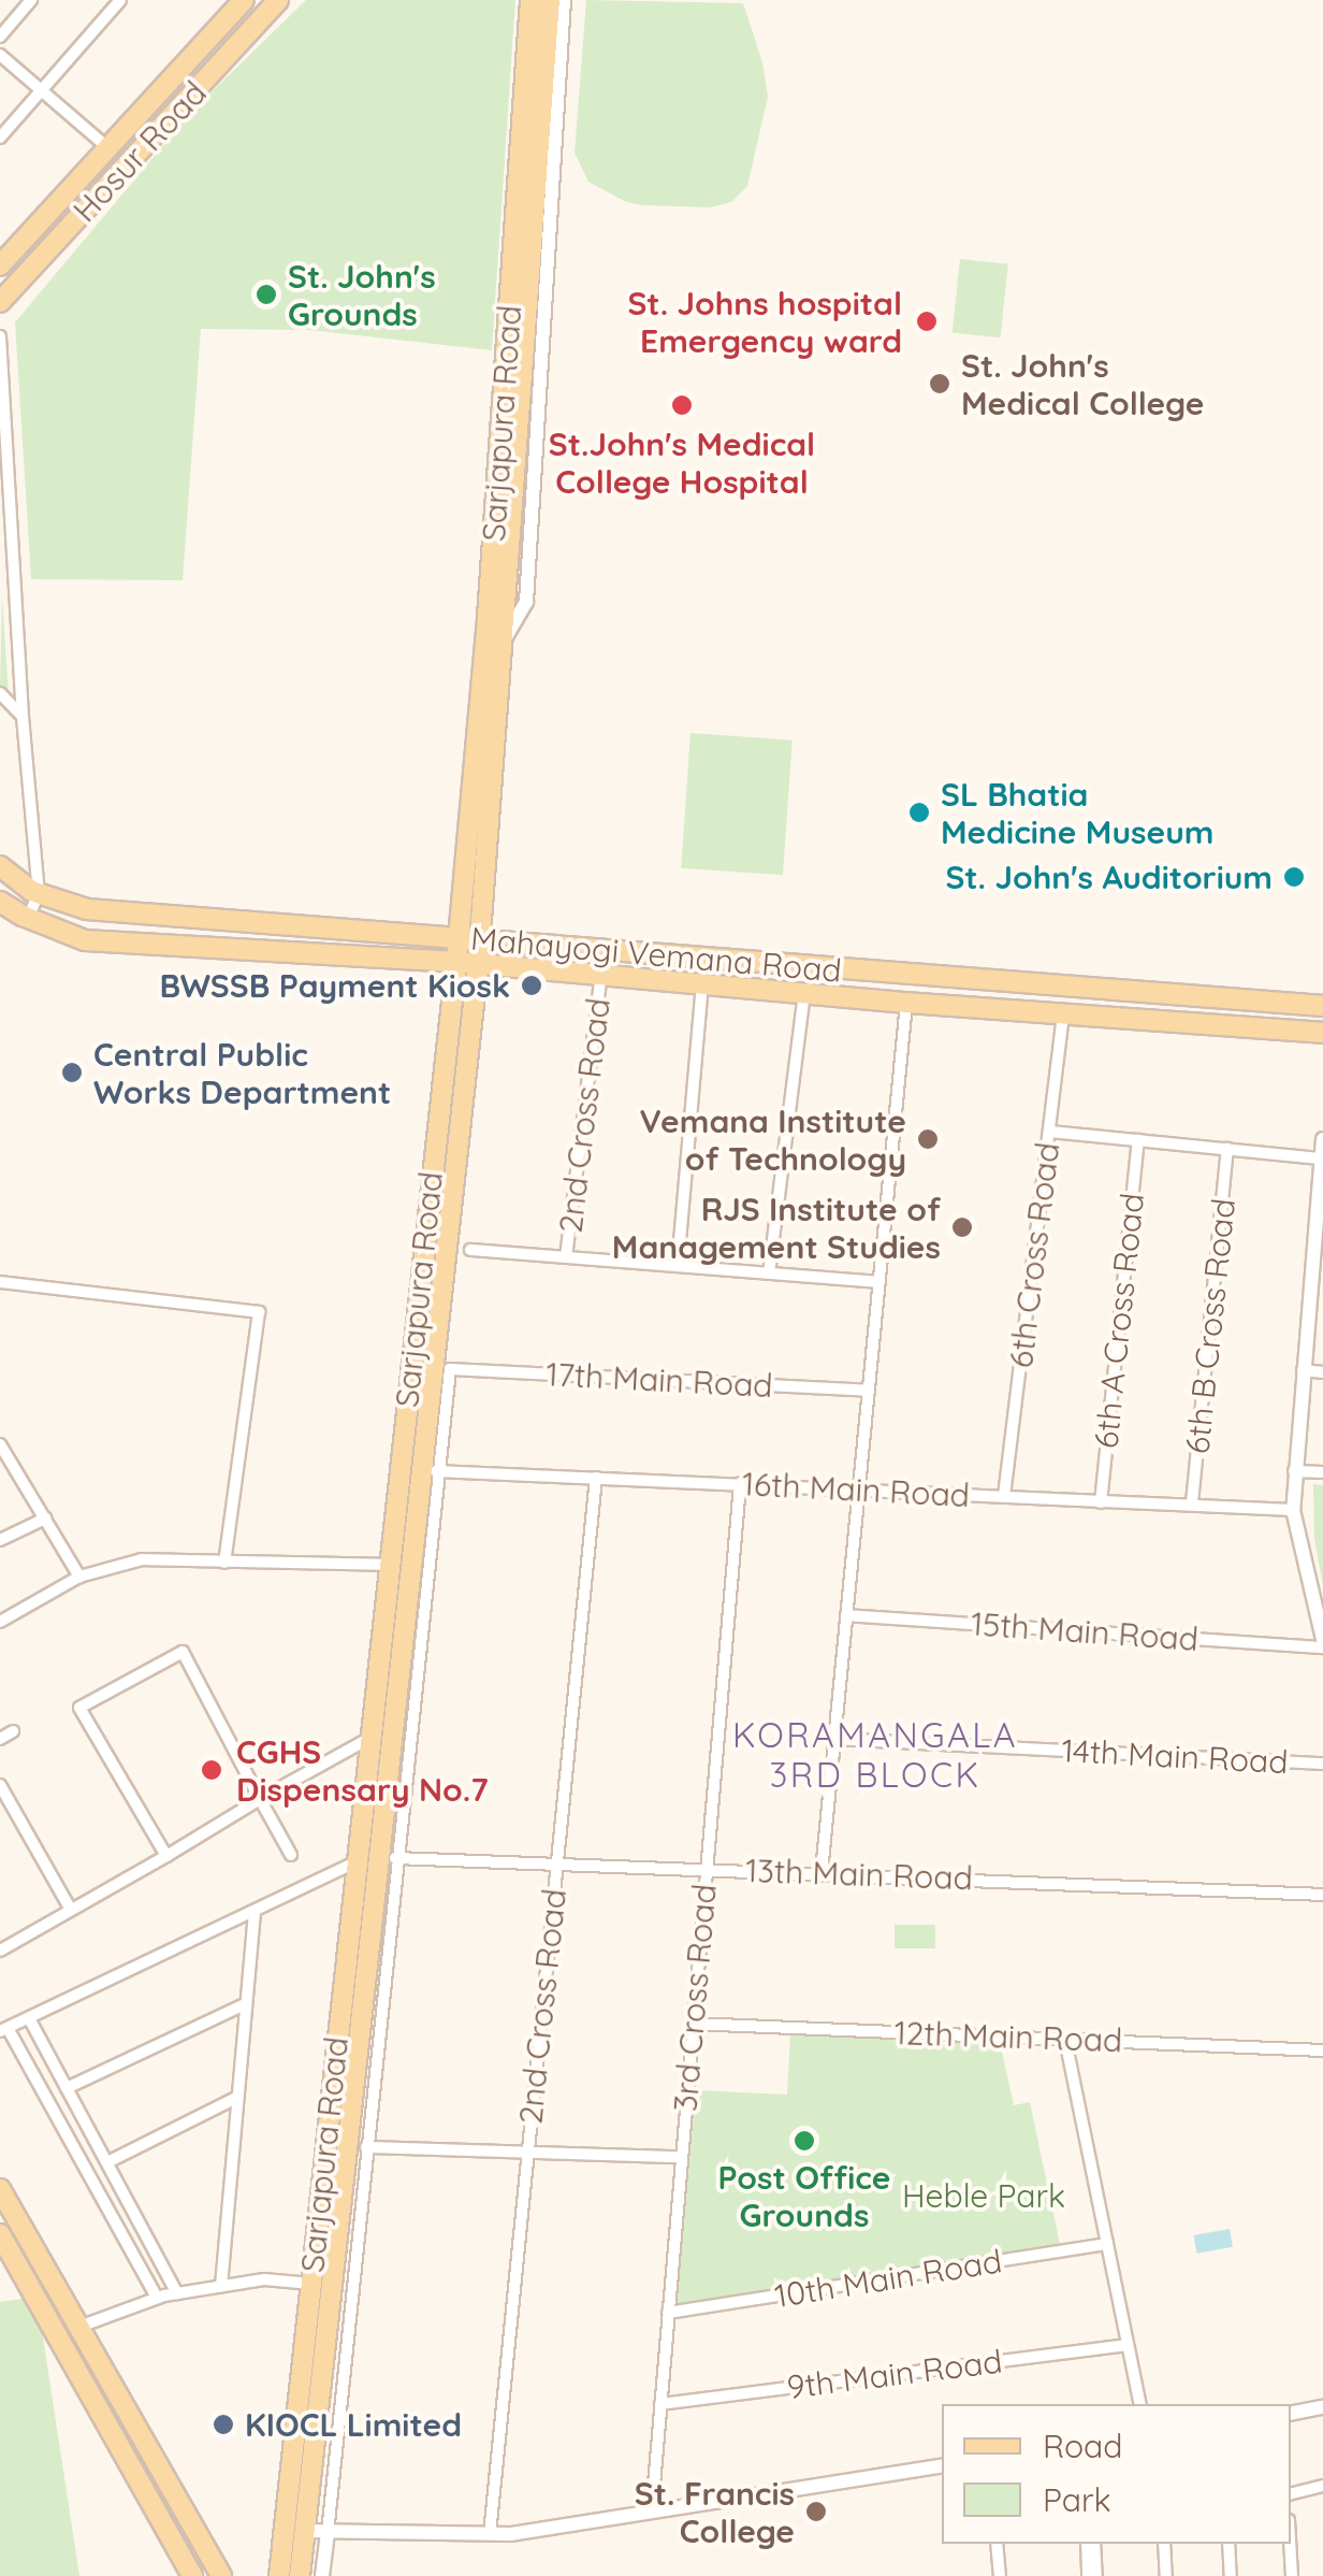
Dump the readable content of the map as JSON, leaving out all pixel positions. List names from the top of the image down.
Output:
{
  "streets": {
    "main road": ["Hosur Road", "Sarjapura Road", "Mahayogi Vemana Road"],
    "street": [
      "2nd Cross Road",
      "6th Cross Road",
      "6th A Cross Road",
      "6th B Cross Road",
      "17th Main Road",
      "16th Main Road",
      "15th Main Road",
      "14th Main Road",
      "13th Main Road",
      "3rd Cross Road",
      "12th Main Road",
      "10th Main Road",
      "9th Main Road"
    ]
  },
  "crossings": [
    ["Sarjapura Road", "Mahayogi Vemana Road"],
    ["Sarjapura Road", "17th Main Road"],
    ["Sarjapura Road", "16th Main Road"],
    ["Sarjapura Road", "13th Main Road"],
    ["Mahayogi Vemana Road", "2nd Cross Road"],
    ["Mahayogi Vemana Road", "6th Cross Road"],
    ["2nd Cross Road", "16th Main Road"],
    ["2nd Cross Road", "13th Main Road"],
    ["6th Cross Road", "16th Main Road"],
    ["6th A Cross Road", "16th Main Road"],
    ["6th B Cross Road", "16th Main Road"],
    ["16th Main Road", "3rd Cross Road"],
    ["13th Main Road", "3rd Cross Road"],
    ["3rd Cross Road", "12th Main Road"],
    ["3rd Cross Road", "10th Main Road"],
    ["3rd Cross Road", "9th Main Road"]
  ],
  "districts": ["KORAMANGALA 3RD BLOCK"],
  "parks": ["Heble Park"],
  "places": [
    "St. John's Grounds",
    "St. Johns hospital Emergency ward",
    "St. John's Medical College",
    "St.John's Medical College Hospital",
    "SL Bhatia Medicine Museum",
    "St. John's Auditorium",
    "BWSSB Payment Kiosk",
    "Central Public Works Department",
    "Vemana Institute of Technology",
    "RJS Institute of Management Studies",
    "CGHS Dispensary No.7",
    "Post Office Grounds",
    "KIOCL Limited",
    "St. Francis College"
  ],
  "legend": ["Road", "Park"]
}
